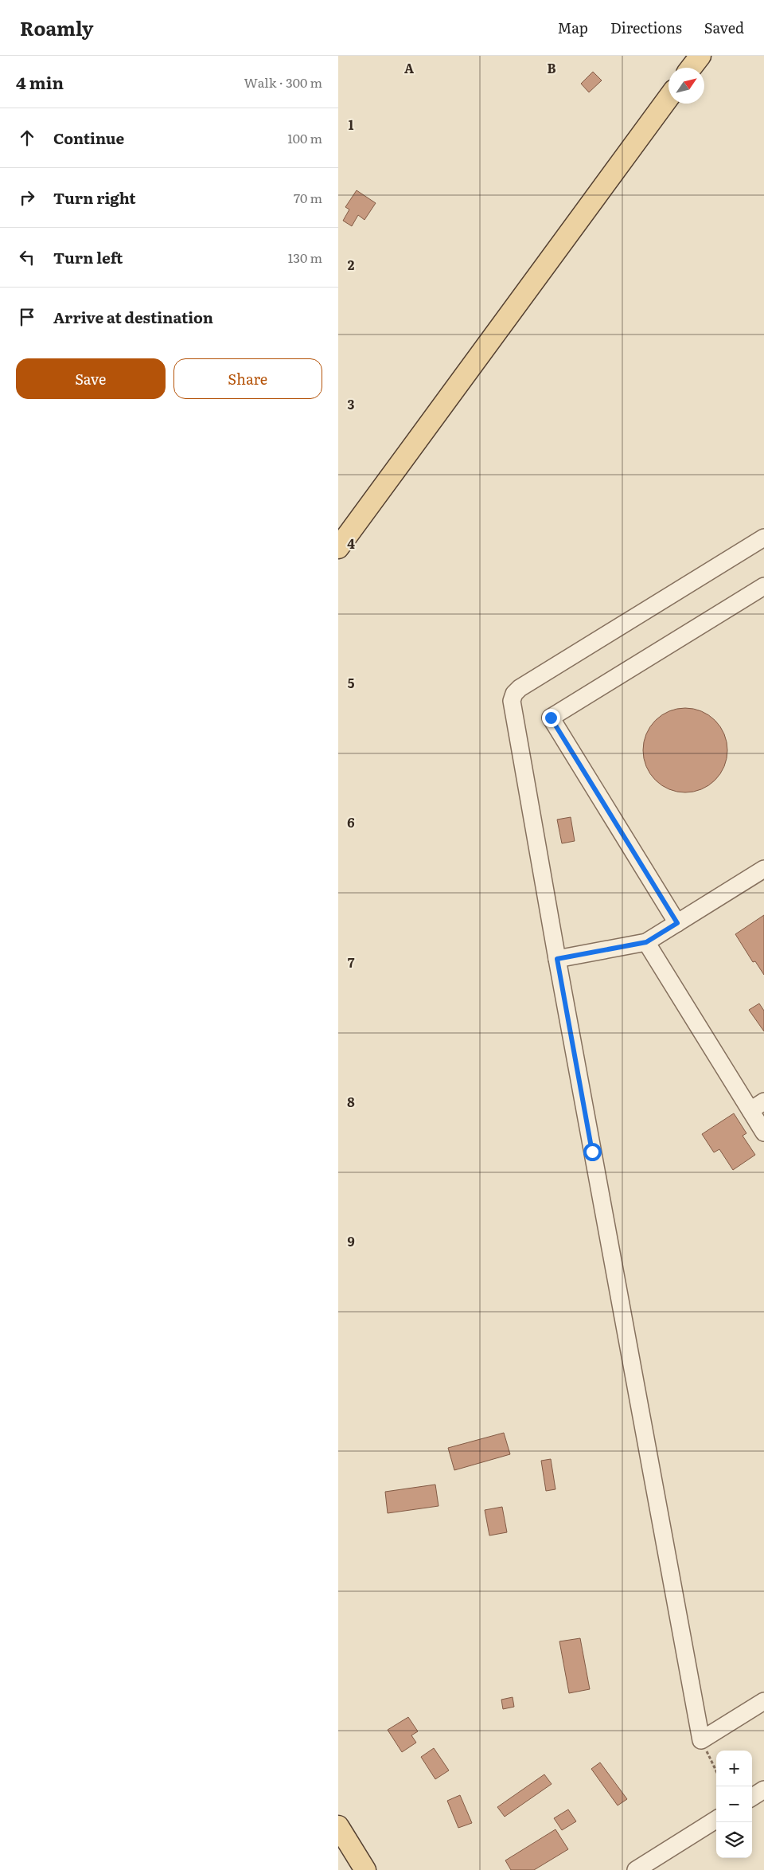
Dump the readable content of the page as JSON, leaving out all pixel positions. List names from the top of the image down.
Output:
{
  "north": "top right",
  "page": {
    "header": "Roamly",
    "nav": ["Map", "Directions", "Saved"],
    "heading": ["4 min", "Walk · 300 m"],
    "list": [
      ["Continue", "100 m"],
      ["Turn right", "70 m"],
      ["Turn left", "130 m"],
      "Arrive at destination"
    ],
    "buttons": ["Save", "Share"],
    "map_buttons": ["+", "−"]
  },
  "grid": {
    "columns": ["A", "B"],
    "rows": [
      "1",
      "2",
      "3",
      "4",
      "5",
      "6",
      "7",
      "8",
      "9"
    ]
  }
}
